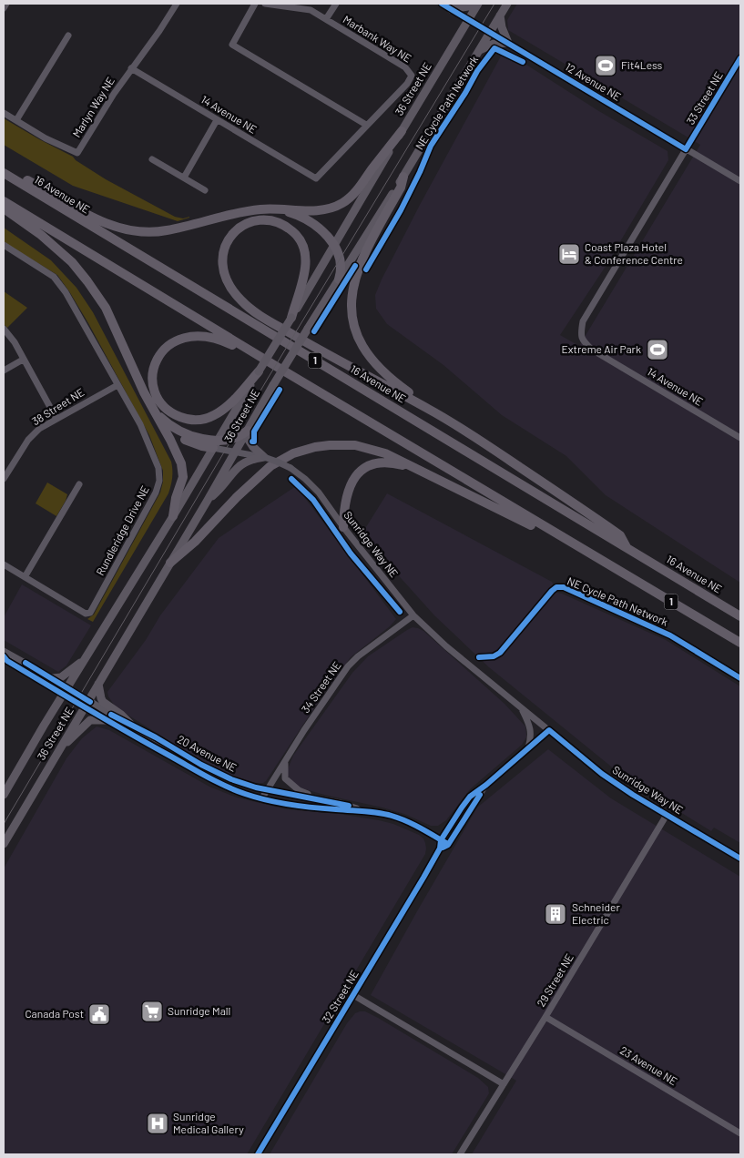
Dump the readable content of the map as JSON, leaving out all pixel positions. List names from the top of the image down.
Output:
{
  "streets": {
    "highway": ["16 Avenue NE", "1"],
    "main road": ["36 Street NE"],
    "street": [
      "Marbank Way NE",
      "12 Avenue NE",
      "33 Street NE",
      "Marlyn Way NE",
      "14 Avenue NE",
      "38 Street NE",
      "Rundleridge Drive NE",
      "Sunridge Way NE",
      "34 Street NE",
      "20 Avenue NE",
      "29 Street NE",
      "32 Street NE",
      "23 Avenue NE"
    ],
    "cycle path": ["NE Cycle Path Network"]
  },
  "crossings": [
    ["Marbank Way NE", "14 Avenue NE"],
    ["12 Avenue NE", "36 Street NE"],
    ["12 Avenue NE", "33 Street NE"],
    ["36 Street NE", "Sunridge Way NE"],
    ["36 Street NE", "20 Avenue NE"],
    ["33 Street NE", "14 Avenue NE"],
    ["Marlyn Way NE", "14 Avenue NE"],
    ["38 Street NE", "Rundleridge Drive NE"],
    ["Sunridge Way NE", "34 Street NE"],
    ["Sunridge Way NE", "29 Street NE"],
    ["Sunridge Way NE", "32 Street NE"],
    ["34 Street NE", "20 Avenue NE"],
    ["20 Avenue NE", "32 Street NE"],
    ["29 Street NE", "23 Avenue NE"]
  ],
  "places": {
    "sports": ["Fit4Less", "Extreme Air Park"],
    "hotel": ["Coast Plaza Hotel & Conference Centre"],
    "building": ["Schneider Electric"],
    "supermarket": ["Sunridge Mall"],
    "public building": ["Canada Post"],
    "hospital": ["Sunridge Medical Gallery"]
  }
}
